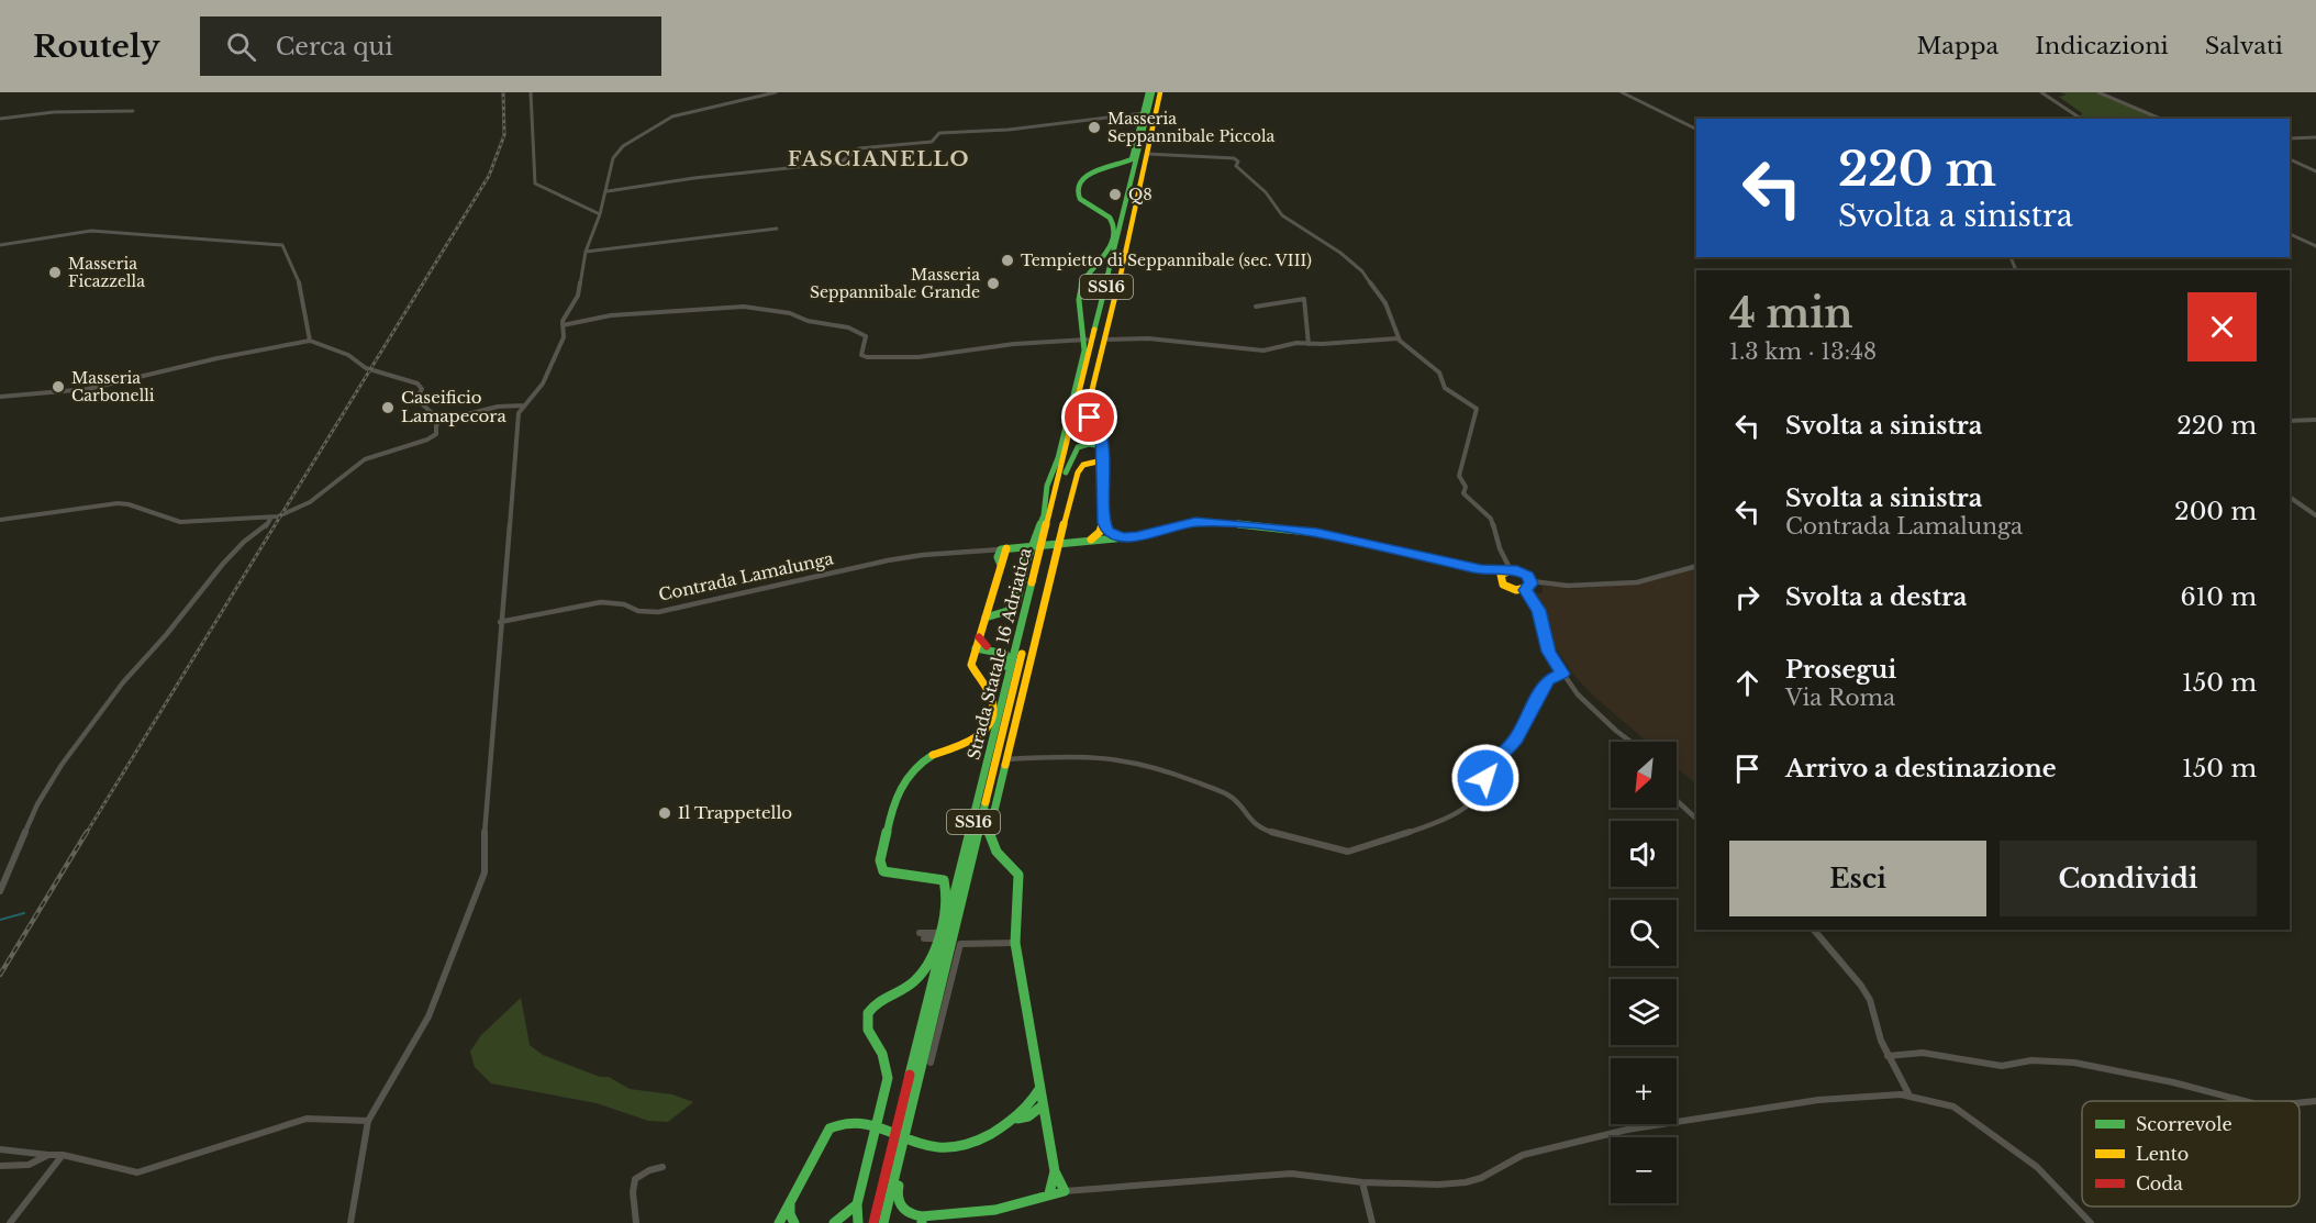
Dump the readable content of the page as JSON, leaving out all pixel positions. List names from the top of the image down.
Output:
{
  "streets": {
    "main road": ["SS16", "Strada Statale 16 Adriatica"],
    "street": ["Contrada Lamalunga"]
  },
  "districts": ["FASCIANELLO"],
  "places": [
    "Masseria Seppannibale Piccola",
    "Q8",
    "Tempietto di Seppannibale (sec. VIII)",
    "Masseria Ficazzella",
    "Masseria Seppannibale Grande",
    "Masseria Carbonelli",
    "Caseificio Lamapecora",
    "Il Trappetello"
  ],
  "legend": ["Scorrevole", "Lento", "Coda"],
  "north": "bottom left",
  "page": {
    "header": "Routely",
    "search": "Cerca qui",
    "nav": ["Mappa", "Indicazioni", "Salvati"],
    "turn": ["220 m", "Svolta a sinistra"],
    "heading": ["4 min", "1.3 km · 13:48"],
    "list": [
      {
        "name": "Svolta a sinistra",
        "value": "220 m"
      },
      {
        "name": "Svolta a sinistra",
        "note": "Contrada Lamalunga",
        "value": "200 m"
      },
      {
        "name": "Svolta a destra",
        "value": "610 m"
      },
      {
        "name": "Prosegui",
        "note": "Via Roma",
        "value": "150 m"
      },
      {
        "name": "Arrivo a destinazione",
        "value": "150 m"
      }
    ],
    "map_buttons": ["+", "−"],
    "buttons": ["Esci", "Condividi"]
  }
}
